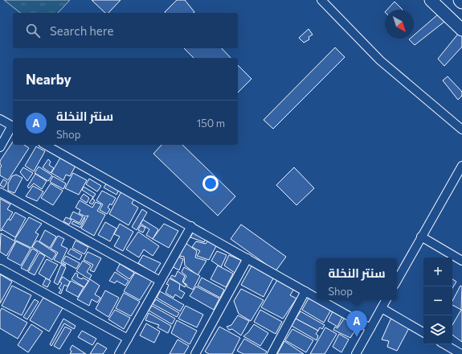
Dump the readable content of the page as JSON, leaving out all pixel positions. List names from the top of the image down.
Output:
{
  "north": "bottom right",
  "page": {
    "search": "Search here",
    "heading": "Nearby",
    "list": [
      {
        "mark": "A",
        "name": "سنتر النخلة",
        "note": "Shop",
        "value": "150 m"
      }
    ],
    "map_buttons": ["+", "−"],
    "popup": ["سنتر النخلة", "Shop"],
    "pins": "A"
  }
}
